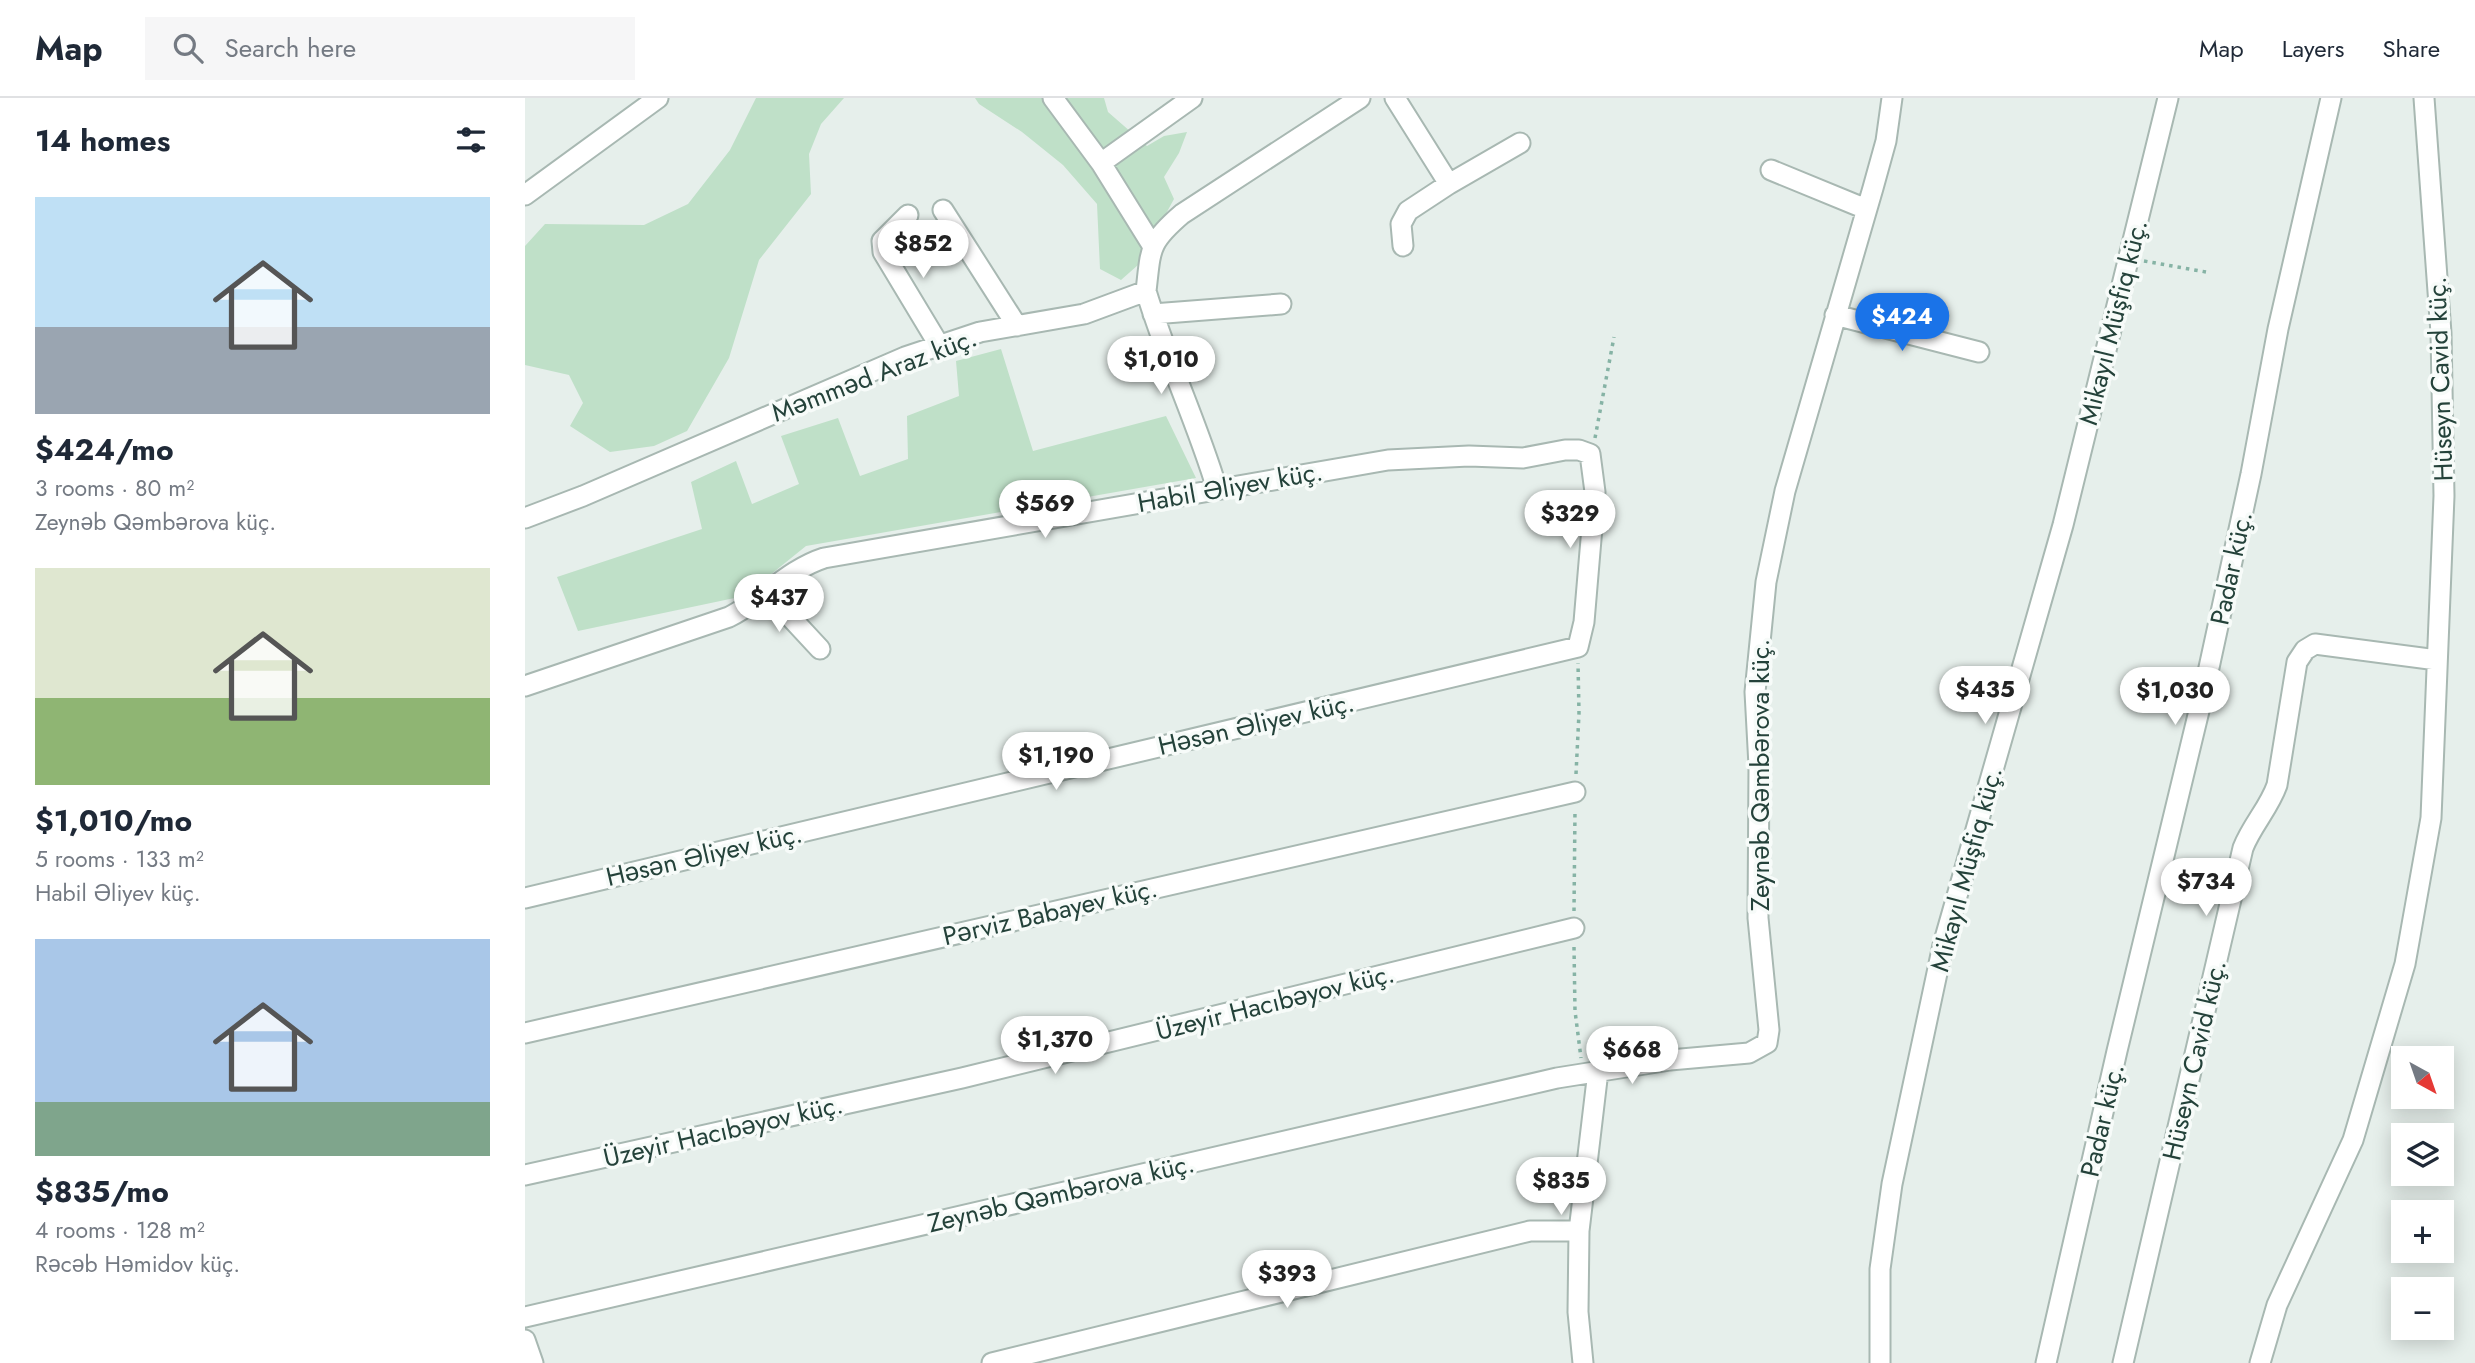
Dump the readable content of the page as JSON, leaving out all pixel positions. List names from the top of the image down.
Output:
{
  "streets": {
    "street": [
      "Mikayıl Müşfiq küç.",
      "Məmməd Araz küç.",
      "Hüseyn Cavid küç.",
      "Habil Əliyev küç.",
      "Padar küç.",
      "Həsən Əliyev küç.",
      "Zeynəb Qəmbərova küç.",
      "Pərviz Babayev küç.",
      "Üzeyir Hacıbəyov küç."
    ]
  },
  "north": "bottom right",
  "page": {
    "header": "Map",
    "search": "Search here",
    "nav": ["Map", "Layers", "Share"],
    "heading": "14 homes",
    "list": [
      {
        "name": "$424/mo",
        "note": "3 rooms · 80 m² · Zeynəb Qəmbərova küç."
      },
      {
        "name": "$1,010/mo",
        "note": "5 rooms · 133 m² · Habil Əliyev küç."
      },
      {
        "name": "$835/mo",
        "note": "4 rooms · 128 m² · Rəcəb Həmidov küç."
      }
    ],
    "price": [
      "$852",
      "$424",
      "$1,010",
      "$569",
      "$329",
      "$437",
      "$435",
      "$1,030",
      "$1,190",
      "$734",
      "$1,370",
      "$668",
      "$835",
      "$393"
    ],
    "map_buttons": ["+", "−"]
  }
}
